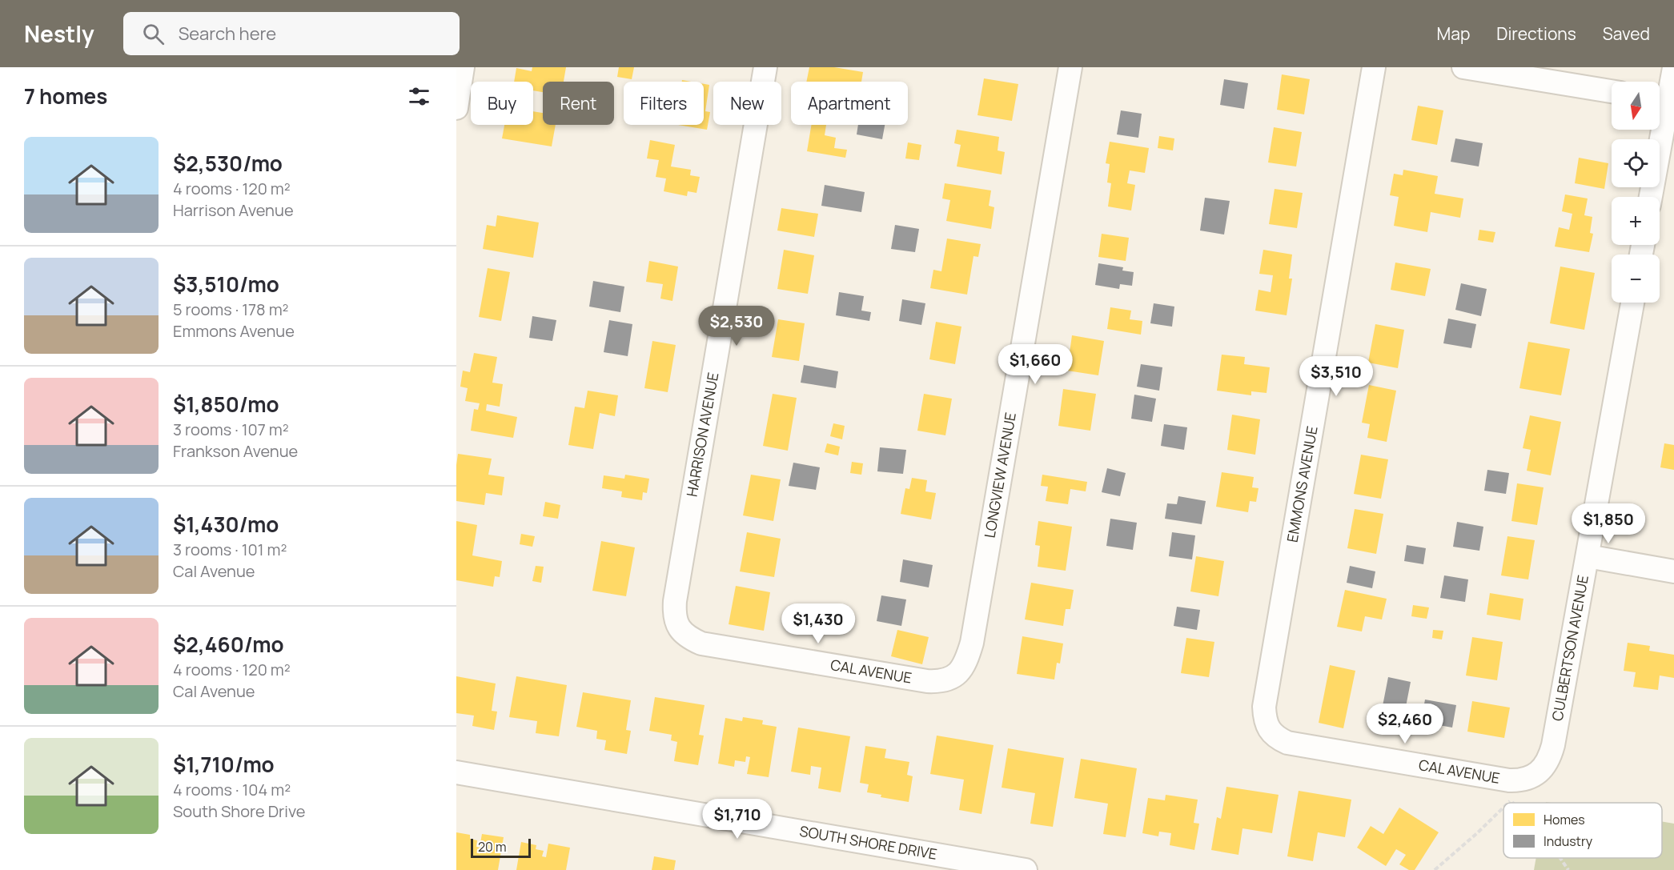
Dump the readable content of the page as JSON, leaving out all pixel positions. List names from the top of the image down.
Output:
{
  "streets": {
    "street": [
      "HARRISON AVENUE",
      "LONGVIEW AVENUE",
      "EMMONS AVENUE",
      "CULBERTSON AVENUE",
      "CAL AVENUE",
      "SOUTH SHORE DRIVE"
    ]
  },
  "crossings": [
    ["HARRISON AVENUE", "CAL AVENUE"],
    ["LONGVIEW AVENUE", "CAL AVENUE"],
    ["EMMONS AVENUE", "CAL AVENUE"],
    ["CULBERTSON AVENUE", "CAL AVENUE"]
  ],
  "legend": ["Homes", "Industry"],
  "scale_bar": "20 m",
  "north": "bottom",
  "page": {
    "header": "Nestly",
    "search": "Search here",
    "nav": ["Map", "Directions", "Saved"],
    "heading": "7 homes",
    "map_buttons": ["+", "−"],
    "chip": [
      "Buy",
      "Rent",
      "Filters",
      "New",
      "Apartment"
    ],
    "list": [
      {
        "name": "$2,530/mo",
        "note": "4 rooms · 120 m² · Harrison Avenue"
      },
      {
        "name": "$3,510/mo",
        "note": "5 rooms · 178 m² · Emmons Avenue"
      },
      {
        "name": "$1,850/mo",
        "note": "3 rooms · 107 m² · Frankson Avenue"
      },
      {
        "name": "$1,430/mo",
        "note": "3 rooms · 101 m² · Cal Avenue"
      },
      {
        "name": "$2,460/mo",
        "note": "4 rooms · 120 m² · Cal Avenue"
      },
      {
        "name": "$1,710/mo",
        "note": "4 rooms · 104 m² · South Shore Drive"
      }
    ],
    "price": [
      "$2,530",
      "$1,660",
      "$3,510",
      "$1,850",
      "$1,430",
      "$2,460",
      "$1,710"
    ],
    "scale": "20 m"
  }
}
